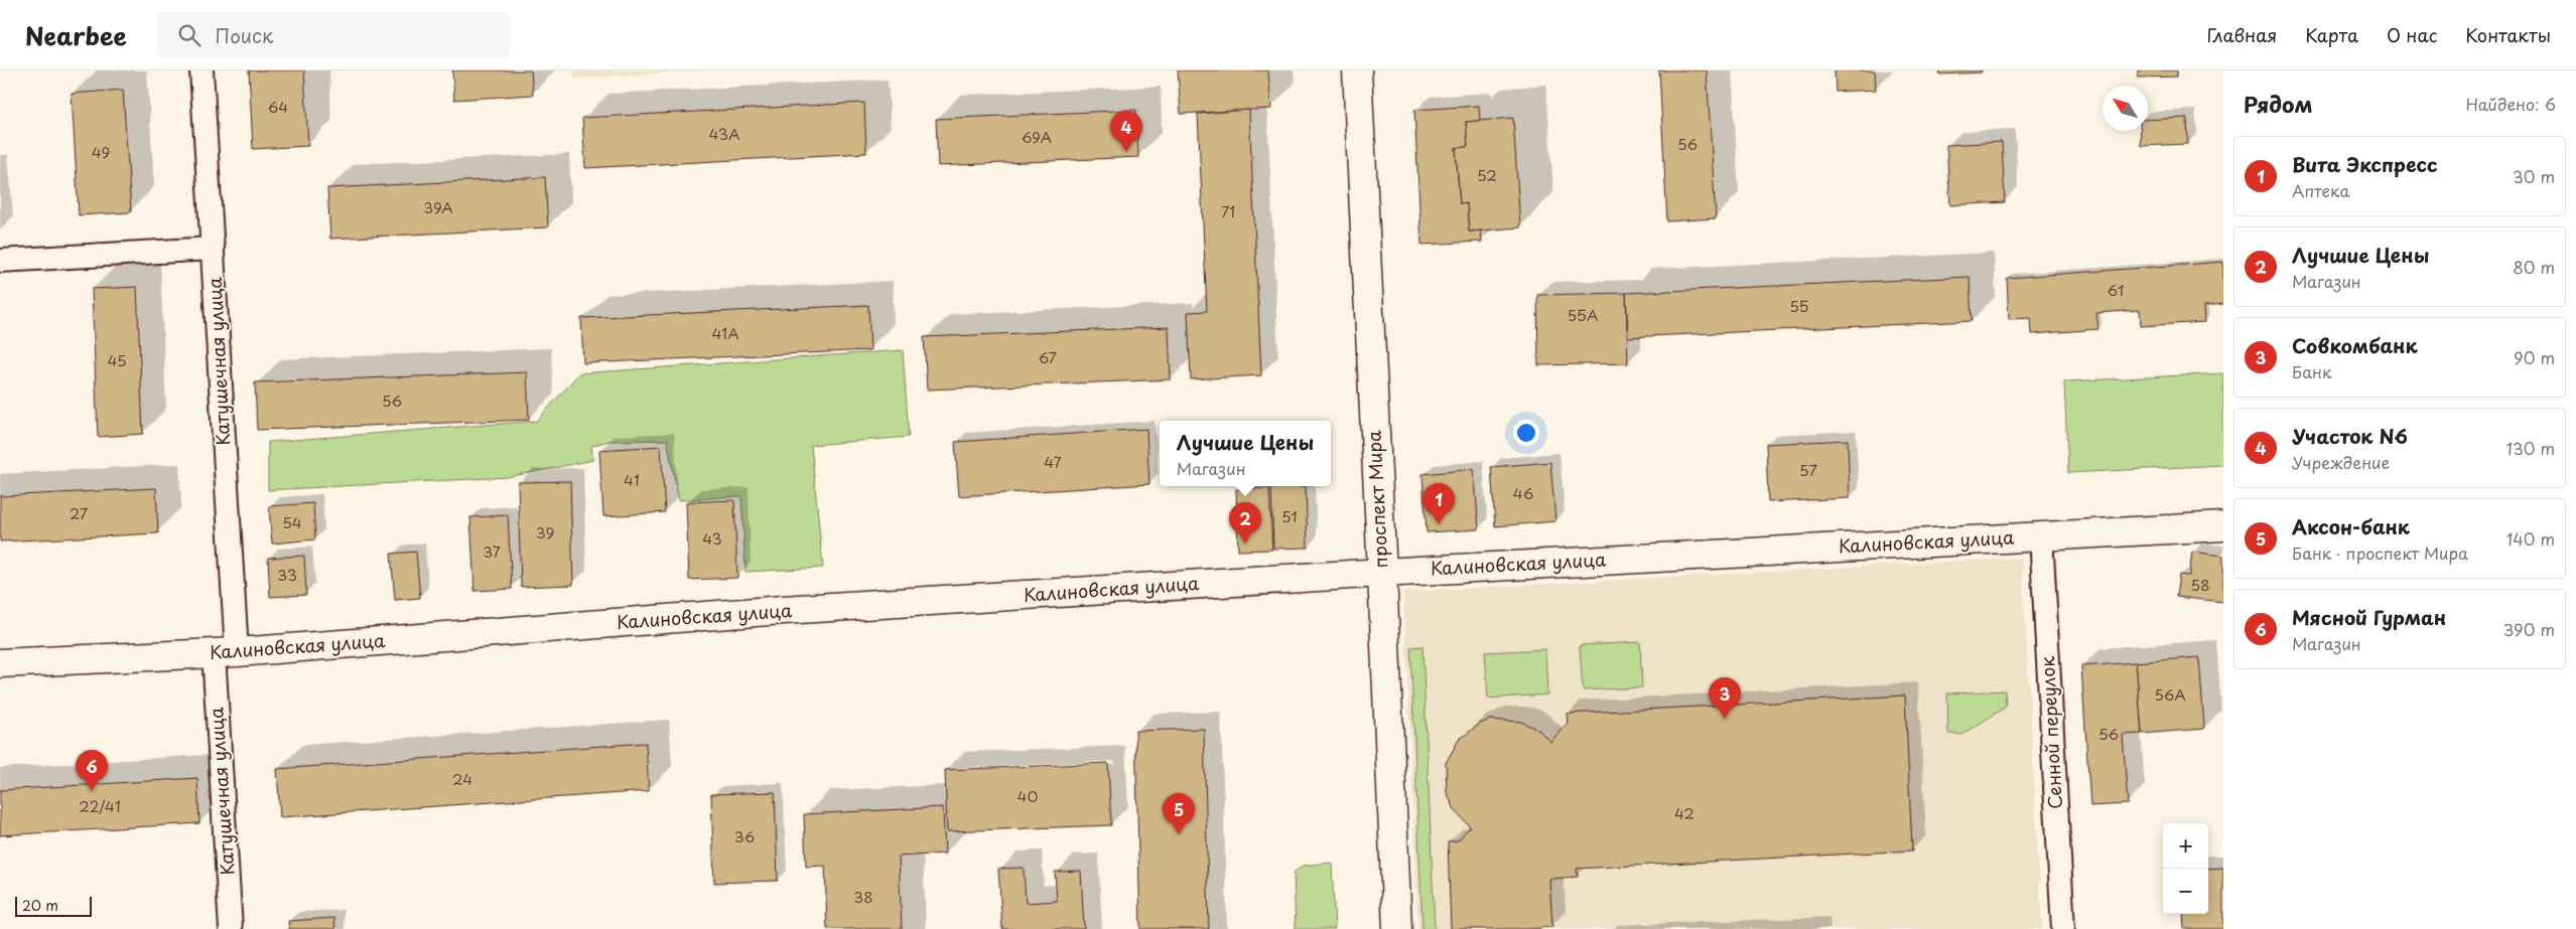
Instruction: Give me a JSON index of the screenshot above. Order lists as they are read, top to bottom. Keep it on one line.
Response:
{"streets":{"main road":["проспект Мира","Калиновская улица"],"street":["Катушечная улица","Сенной переулок"]},"crossings":[["Катушечная улица","Калиновская улица"],["проспект Мира","Калиновская улица"],["Калиновская улица","Сенной переулок"]],"house_numbers":["64","43А","69А","56","49","52","39А","71","61","55","55А","41А","67","45","56","47","57","41","46","27","51","54","39","43","37","33","58","56А","56","24","40","22/41","42","36","38"],"scale_bar":"20 m","north":"top left","page":{"header":"Nearbee","search":"Поиск","nav":["Главная","Карта","О нас","Контакты"],"heading":["Рядом","Найдено: 6"],"pins":["4","1","2","3","6","5"],"list":[{"mark":"1","name":"Вита Экспресс","note":"Аптека","value":"30 m"},{"mark":"2","name":"Лучшие Цены","note":"Магазин","value":"80 m"},{"mark":"3","name":"Совкомбанк","note":"Банк","value":"90 m"},{"mark":"4","name":"Участок N6","note":"Учреждение","value":"130 m"},{"mark":"5","name":"Аксон-банк","note":"Банк · проспект Мира","value":"140 m"},{"mark":"6","name":"Мясной Гурман","note":"Магазин","value":"390 m"}],"popup":["Лучшие Цены","Магазин"],"map_buttons":["+","−"],"scale":"20 m"}}
